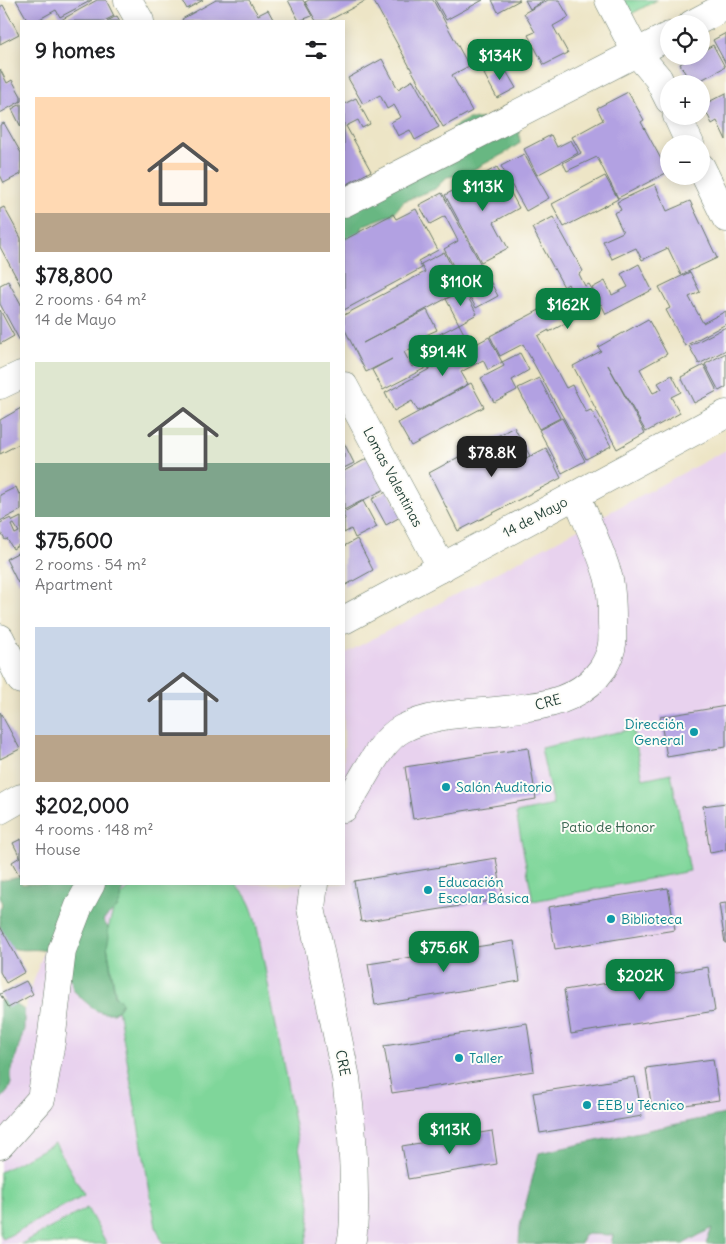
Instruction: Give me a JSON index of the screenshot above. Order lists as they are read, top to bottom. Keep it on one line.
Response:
{"streets":{"street":["Lomas Valentinas","14 de Mayo","CRE"]},"crossings":[["Lomas Valentinas","14 de Mayo"],["14 de Mayo","CRE"]],"parks":["Patio de Honor"],"places":["Dirección General","Salón Auditorio","Educación Escolar Básica","Biblioteca","Taller","EEB y Técnico"],"page":{"map_buttons":["+","−"],"heading":"9 homes","price":["$134K","$113K","$110K","$162K","$91.4K","$78.8K","$75.6K","$202K","$113K"],"list":[{"name":"$78,800","note":"2 rooms · 64 m² · 14 de Mayo"},{"name":"$75,600","note":"2 rooms · 54 m² · Apartment"},{"name":"$202,000","note":"4 rooms · 148 m² · House"}]}}
